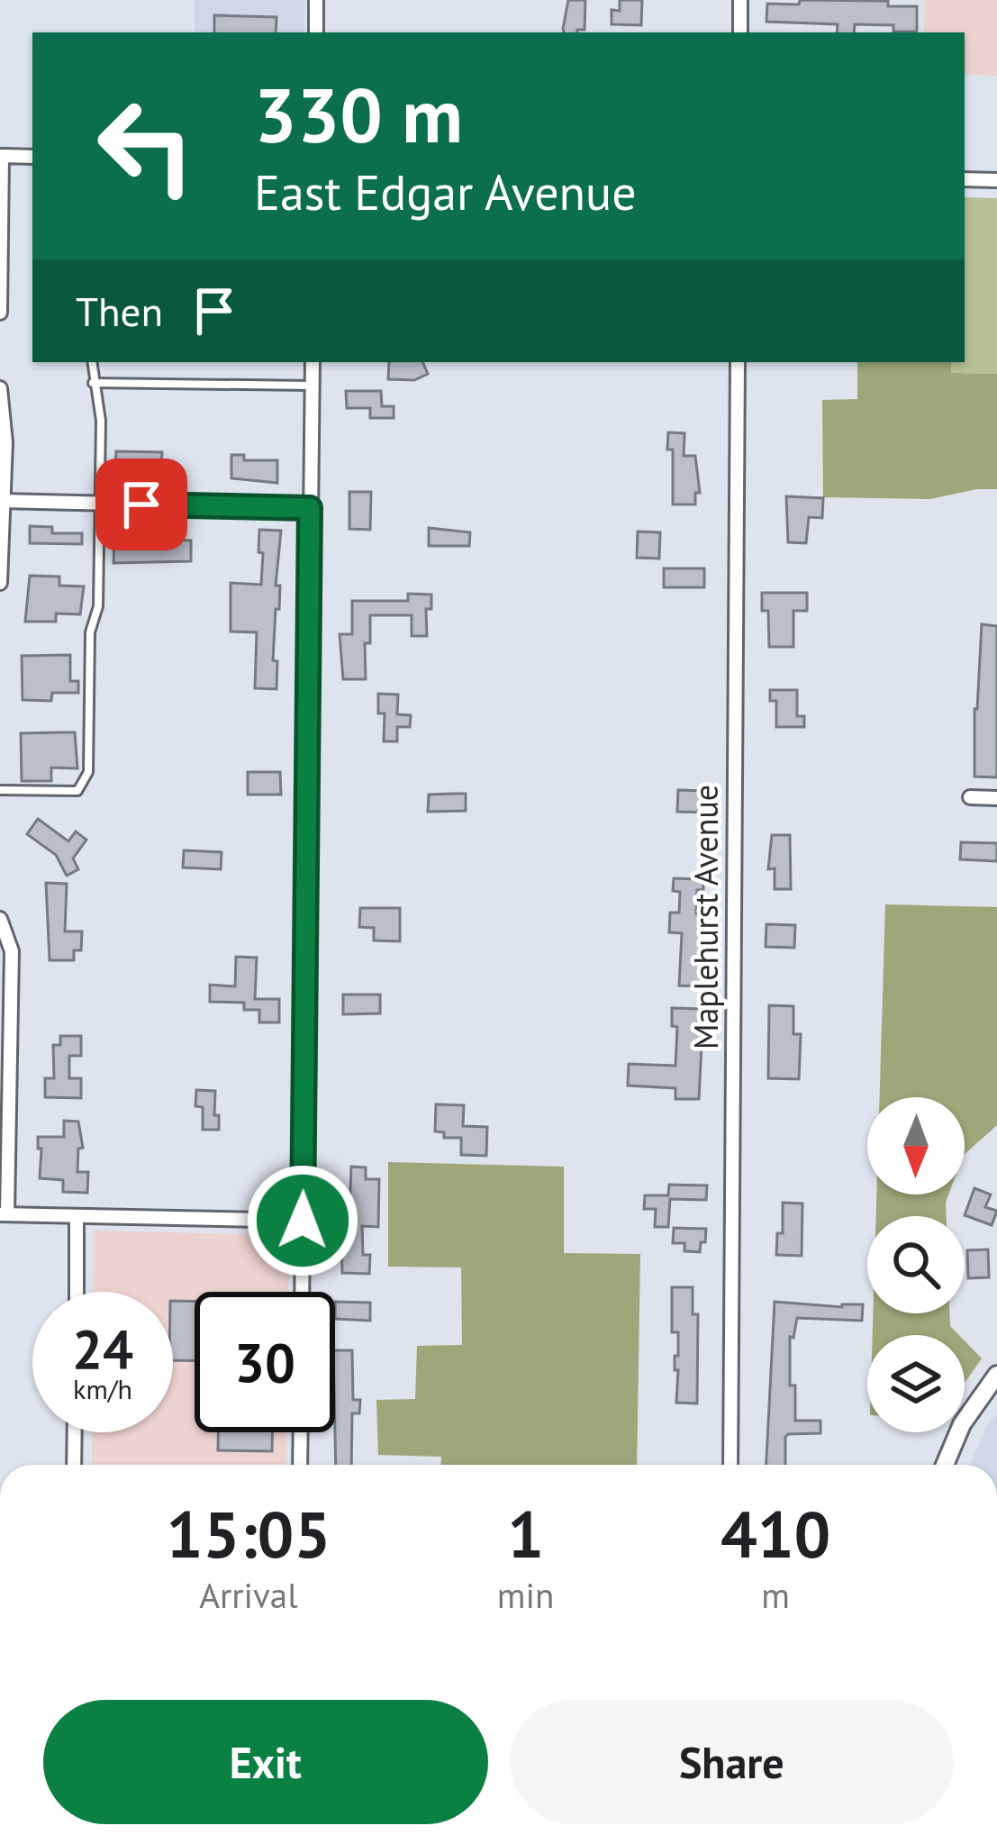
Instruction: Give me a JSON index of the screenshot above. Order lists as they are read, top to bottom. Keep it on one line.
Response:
{"streets":{"street":["Maplehurst Avenue"]},"north":"bottom","page":{"turn":["330 m","East Edgar Avenue"],"then":"Then","speed":"24 km/h","limit":"30","eta":["15:05","Arrival","1","min","410","m"],"buttons":["Exit","Share"]}}
